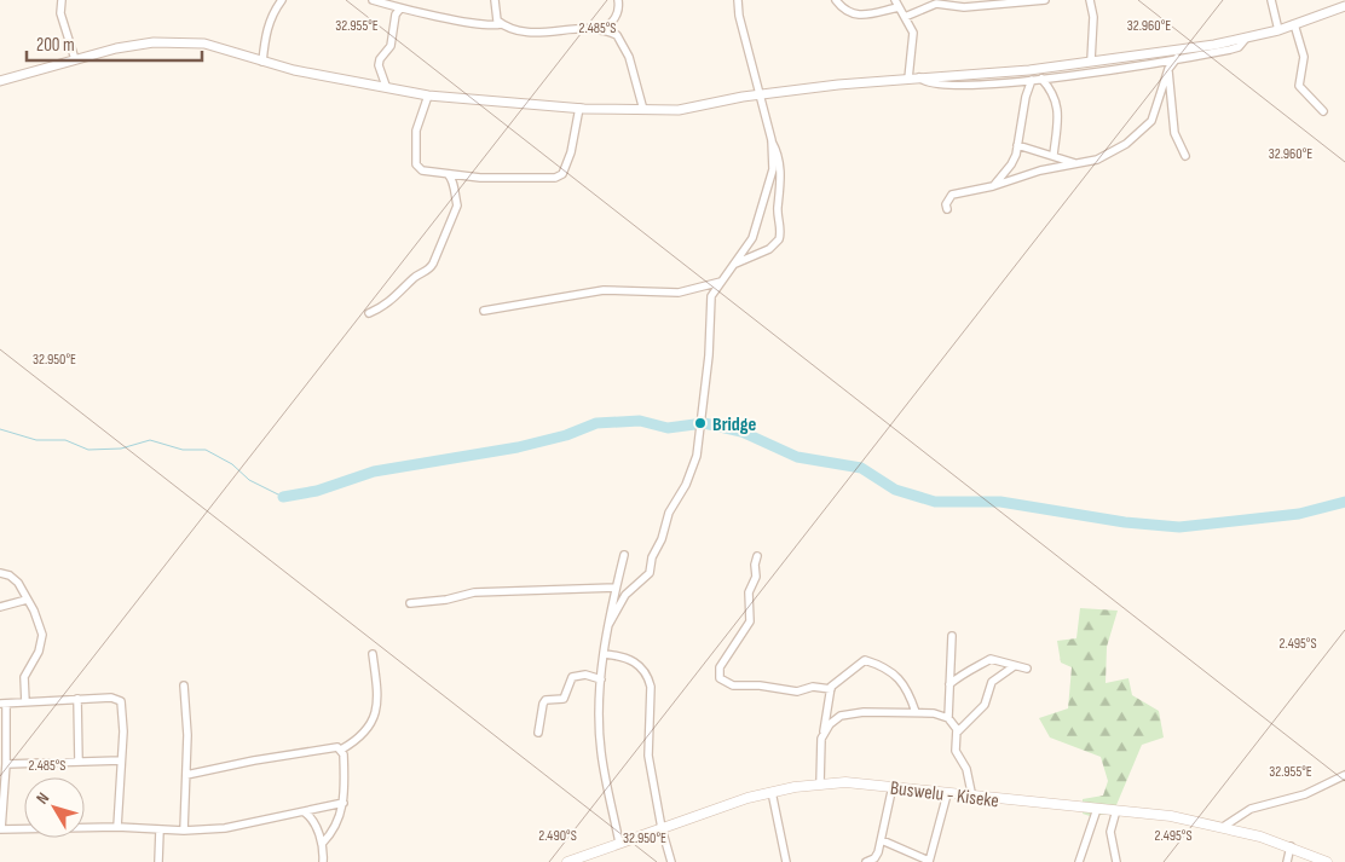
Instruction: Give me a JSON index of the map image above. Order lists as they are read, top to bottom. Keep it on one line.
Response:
{"streets":{"main road":["Buswelu - Kiseke"]},"places":["Bridge"],"scale_bar":"200 m","north":"top left","coordinates":["32.955°E","32.960°E","2.485°S","32.950°E","2.495°S","2.490°S"]}
